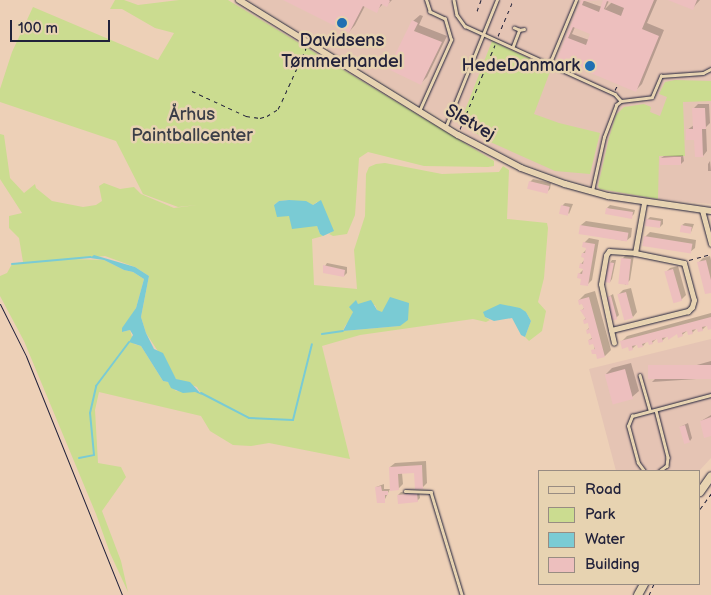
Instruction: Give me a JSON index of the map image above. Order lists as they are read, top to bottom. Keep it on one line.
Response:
{"streets":{"street":["Sletvej"]},"parks":["Århus Paintballcenter"],"places":["Davidsens Tømmerhandel","HedeDanmark"],"legend":["Road","Park","Water","Building"],"scale_bar":"100 m"}
